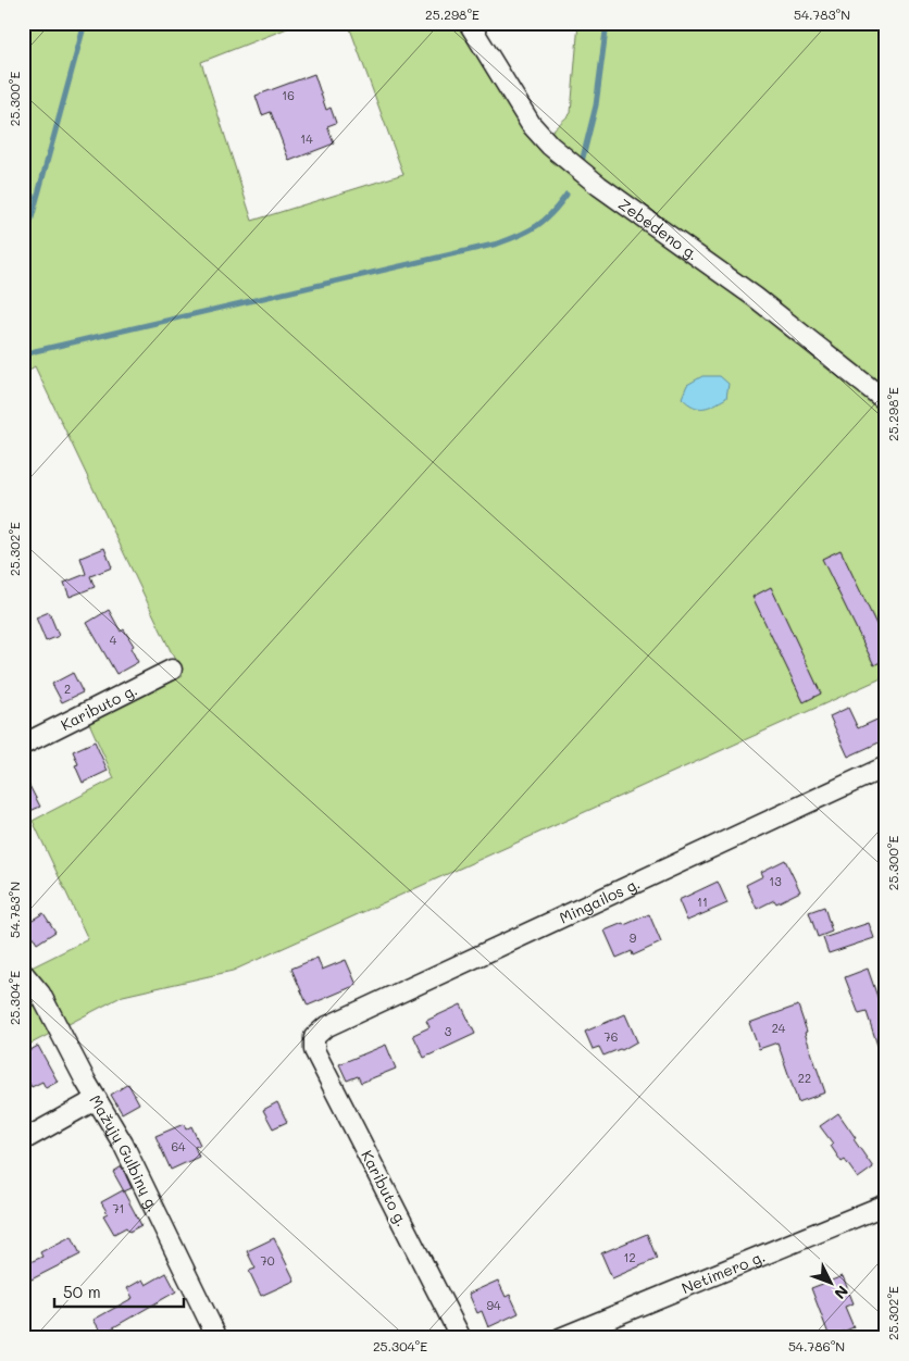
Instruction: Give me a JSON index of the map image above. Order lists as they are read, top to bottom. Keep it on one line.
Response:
{"streets":{"street":["Zebedeno g.","Kaributo g.","Mingailos g.","Mažųjų Gulbinų g.","Netimero g."]},"crossings":[["Kaributo g.","Mingailos g."]],"house_numbers":["16","14","4","2","13","11","9","24","3","76","22","64","71","12","70","94"],"scale_bar":"50 m","north":"bottom right","coordinates":["25.298°E","54.783°N","25.300°E","25.302°E","25.304°E","54.786°N"]}
